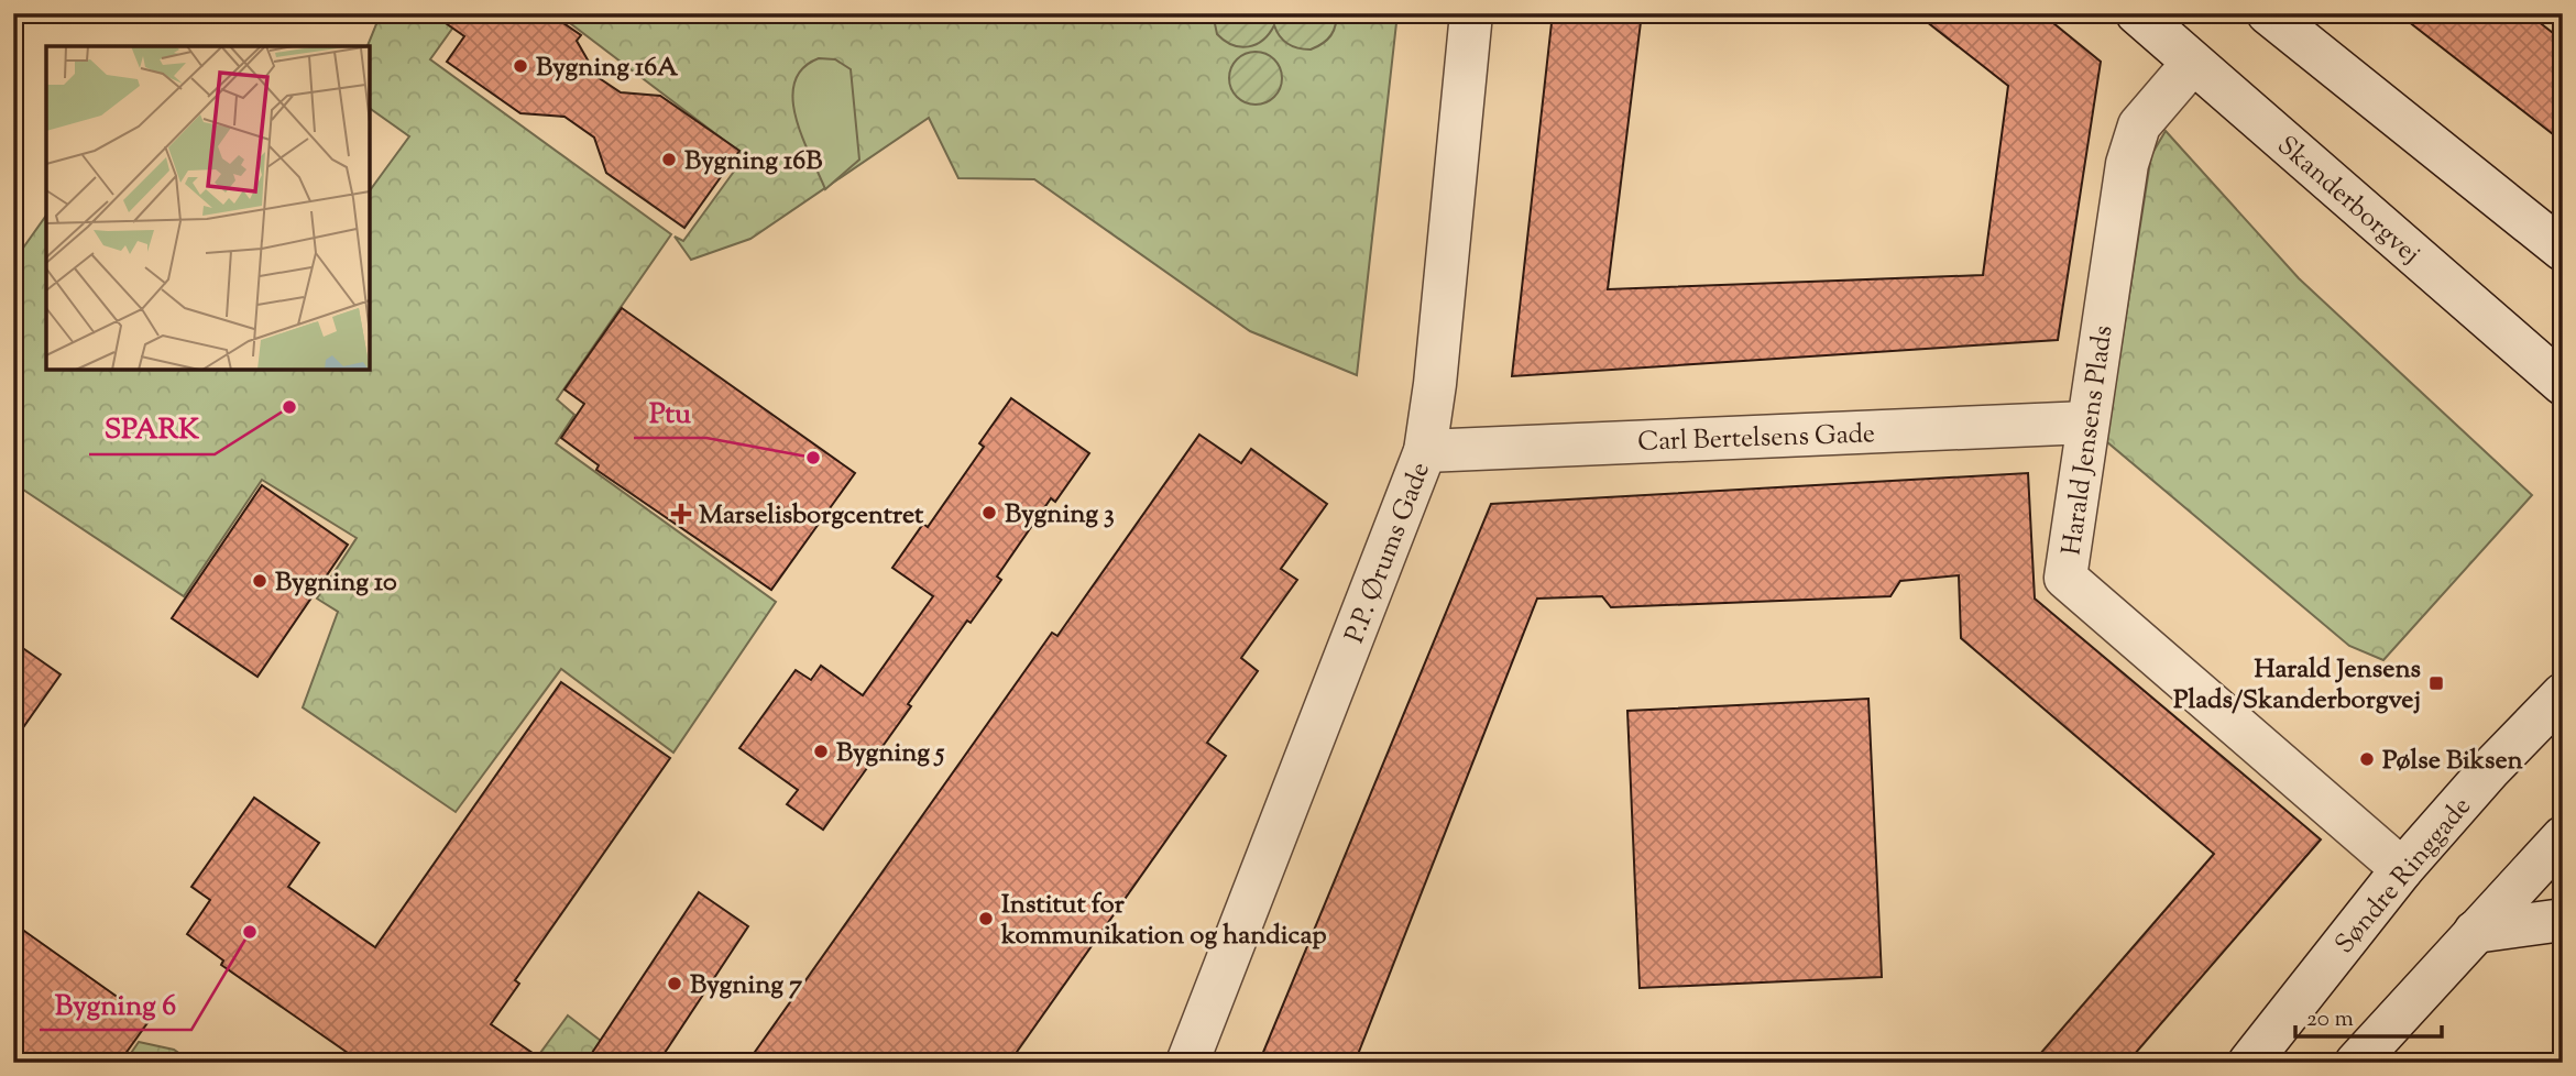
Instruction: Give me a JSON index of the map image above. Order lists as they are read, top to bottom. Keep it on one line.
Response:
{"streets":{"street":["Skanderborgvej","Carl Bertelsens Gade","Harald Jensens Plads","P.P. Ørums Gade","Søndre Ringgade"]},"crossings":[["Skanderborgvej","Harald Jensens Plads"],["Carl Bertelsens Gade","Harald Jensens Plads"],["Carl Bertelsens Gade","P.P. Ørums Gade"],["Harald Jensens Plads","Søndre Ringgade"]],"places":{"other":["Bygning 16A","Bygning 16B","SPARK","Ptu","Bygning 3","Bygning 10","Bygning 5","Pølse Biksen","Institut for kommunikation og handicap","Bygning 6","Bygning 7"],"health":["Marselisborgcentret"],"transit":["Harald Jensens Plads/Skanderborgvej"]},"scale_bar":"20 m"}
